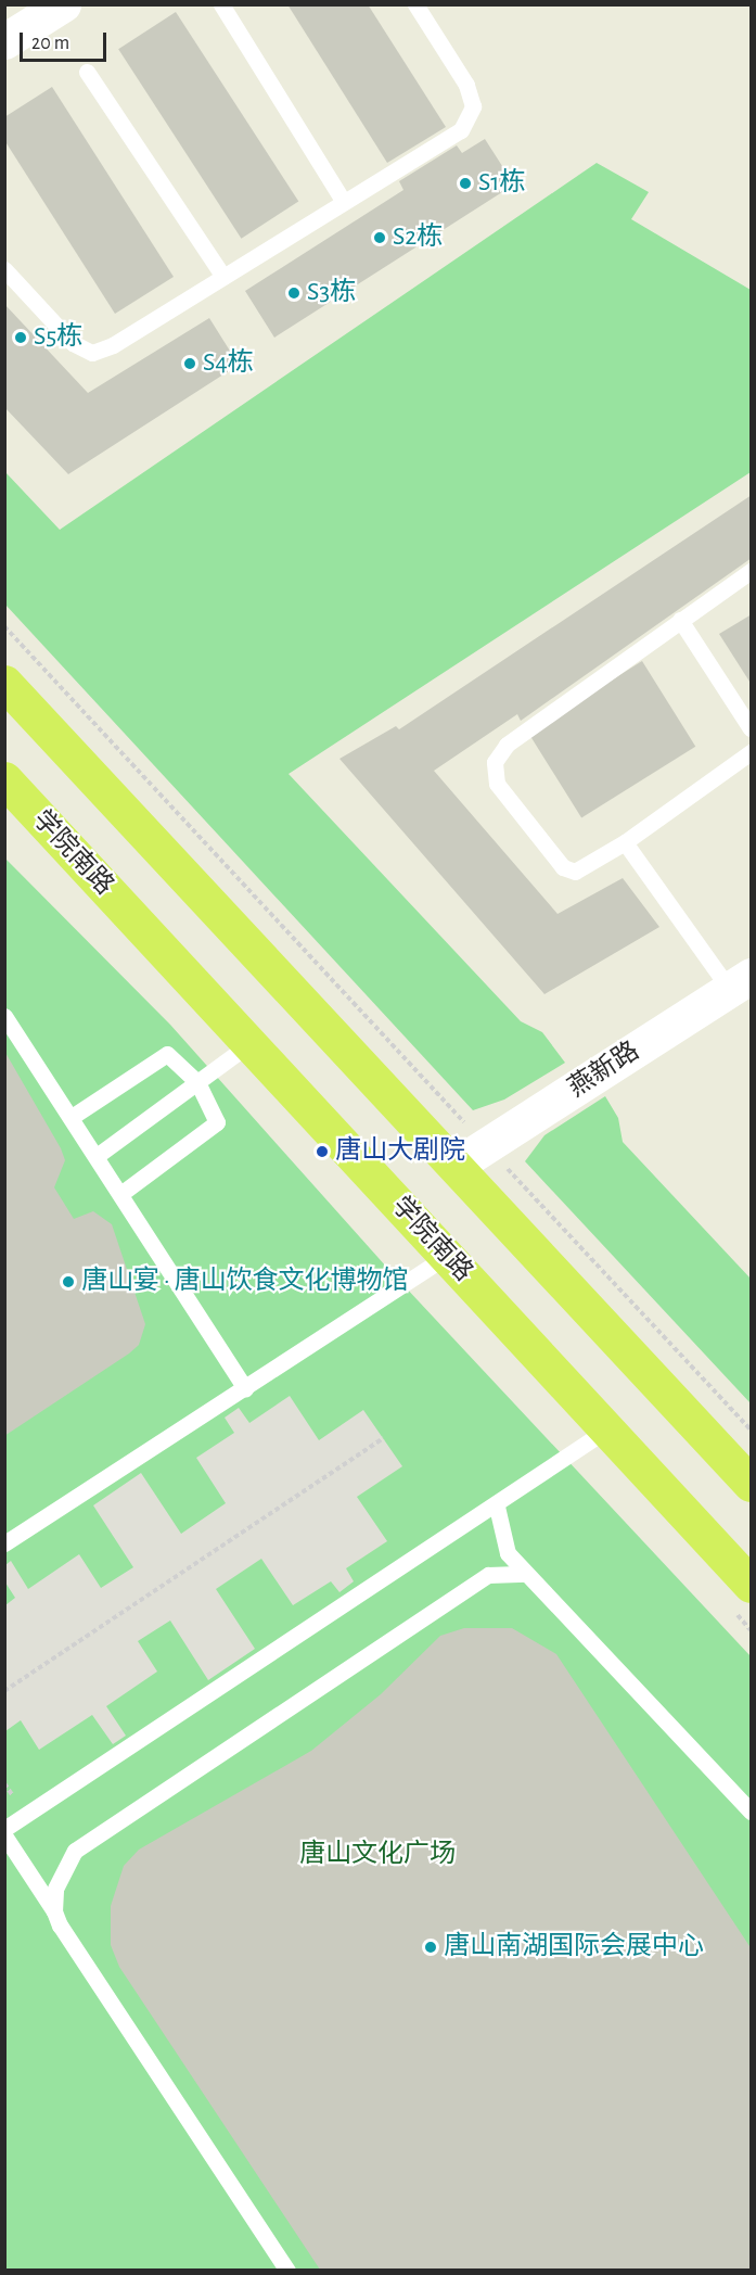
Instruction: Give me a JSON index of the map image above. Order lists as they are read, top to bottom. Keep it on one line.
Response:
{"streets":{"main road":["学院南路"],"street":["燕新路"]},"parks":["唐山文化广场"],"places":["S1栋","S2栋","S3栋","S5栋","S4栋","唐山大剧院","唐山宴 · 唐山饮食文化博物馆","唐山南湖国际会展中心"],"scale_bar":"20 m"}
